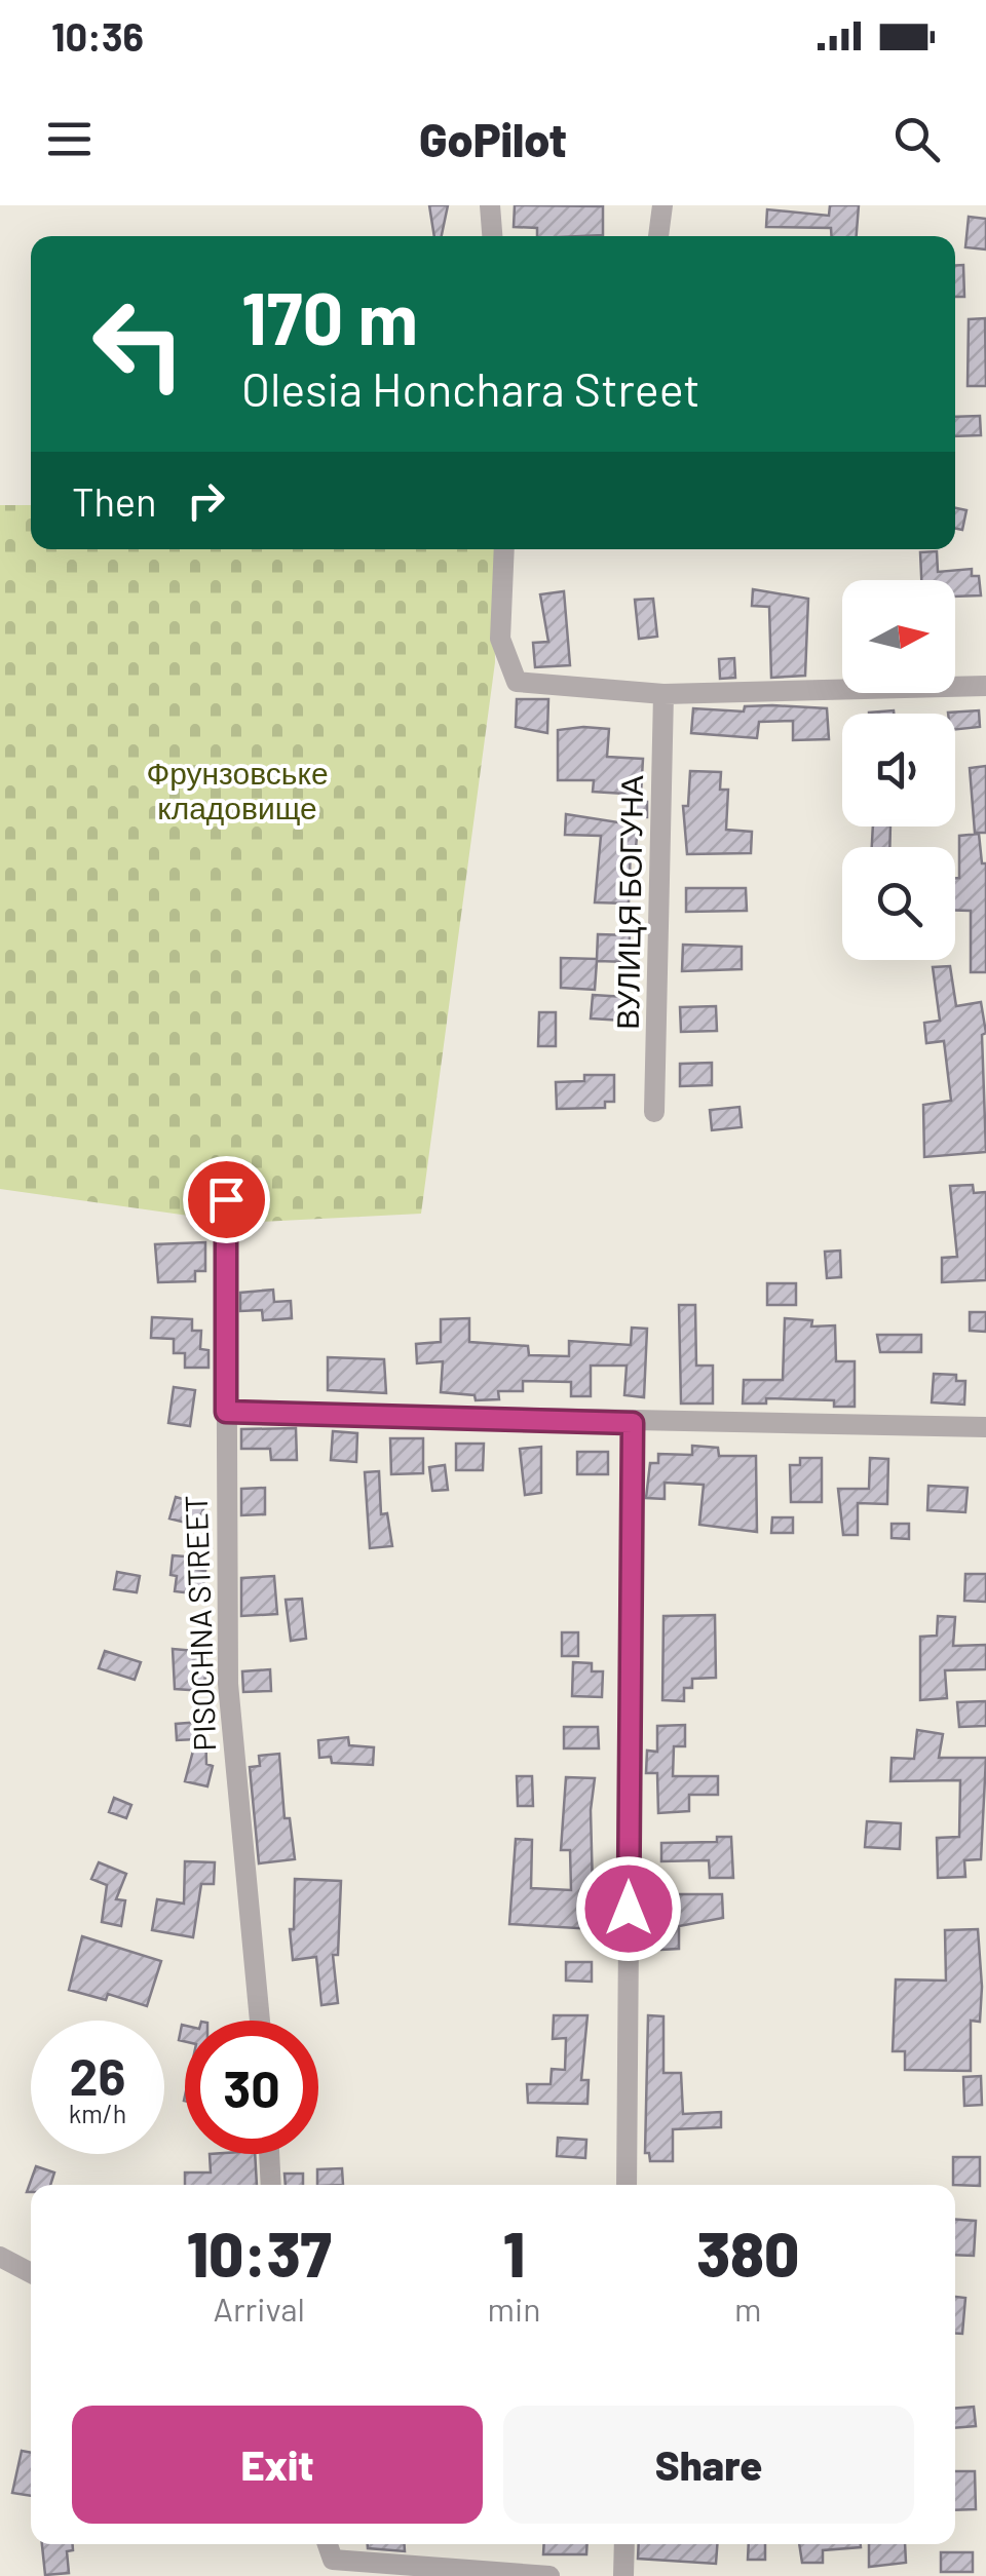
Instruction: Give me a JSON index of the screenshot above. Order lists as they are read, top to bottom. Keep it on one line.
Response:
{"streets":{"street":["ВУЛИЦЯ БОГУНА","PISOCHNA STREET"]},"parks":["Фрунзовське кладовище"],"north":"right","page":{"status":"10:36","header":"GoPilot","turn":["170 m","Olesia Honchara Street"],"then":"Then","speed":"26 km/h","limit":"30","eta":["10:37","Arrival","1","min","380","m"],"buttons":["Exit","Share"]}}
